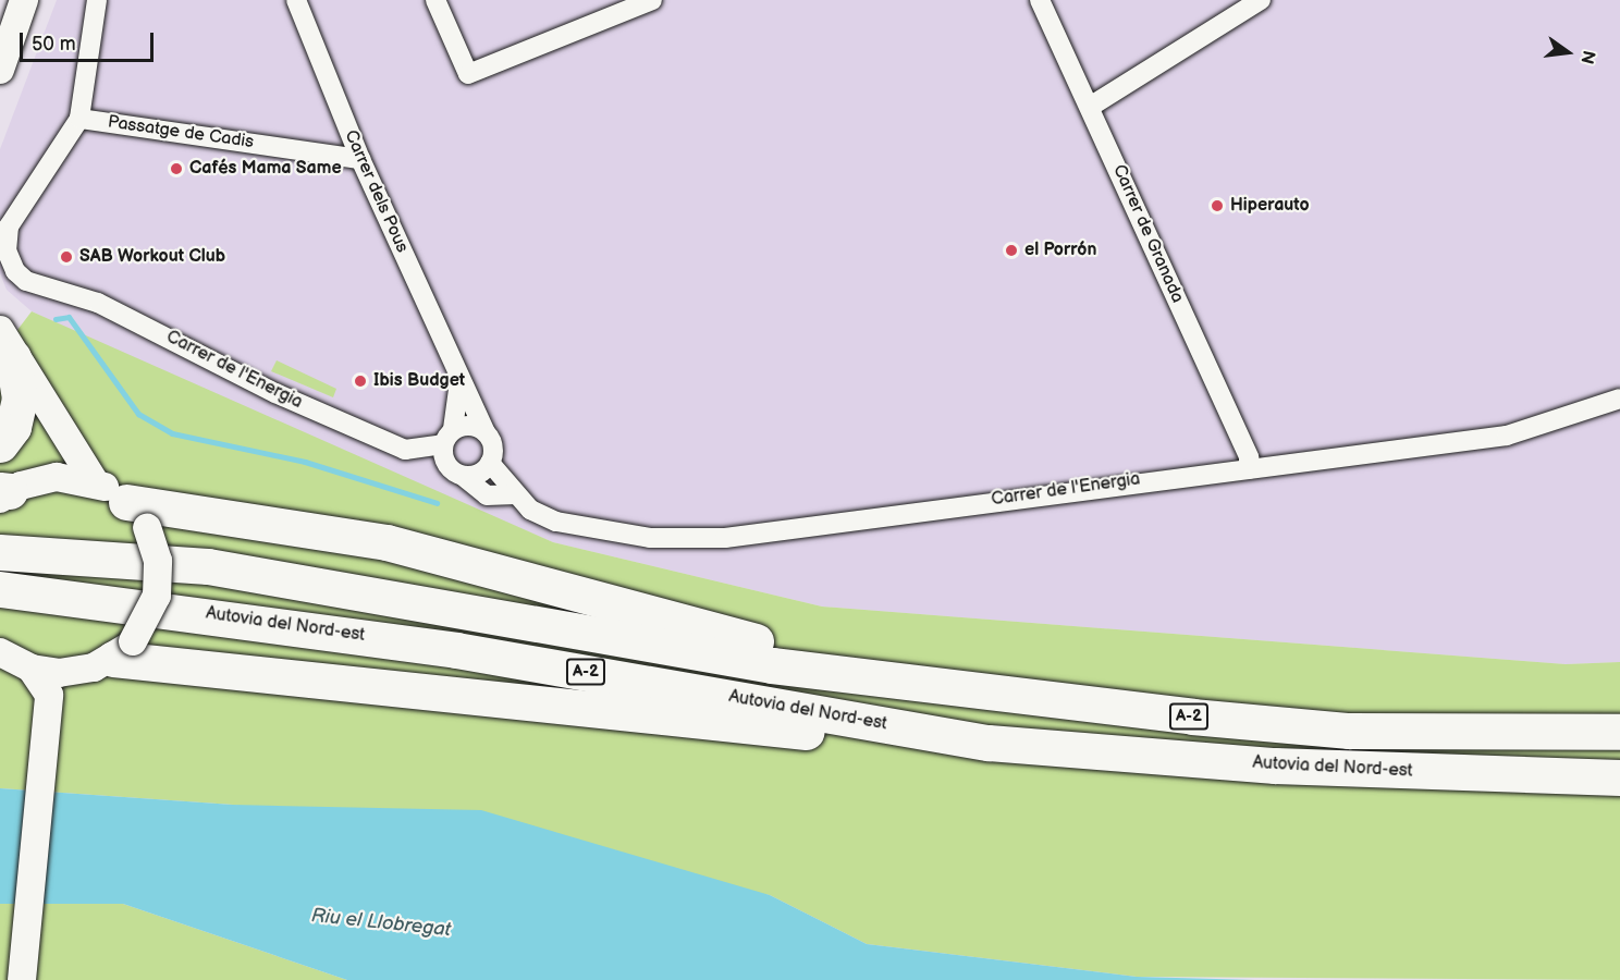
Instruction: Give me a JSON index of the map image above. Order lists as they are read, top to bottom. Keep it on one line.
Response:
{"streets":{"highway":["Autovia del Nord-est","A-2"],"street":["Passatge de Cadis","Carrer dels Pous","Carrer de Granada","Carrer de l'Energia"]},"crossings":[["Passatge de Cadis","Carrer dels Pous"],["Passatge de Cadis","Carrer de l'Energia"],["Carrer dels Pous","Carrer de l'Energia"],["Carrer de Granada","Carrer de l'Energia"]],"water":["Riu el Llobregat"],"places":["Cafés Mama Same","Hiperauto","el Porrón","SAB Workout Club","Ibis Budget"],"scale_bar":"50 m","north":"right"}
